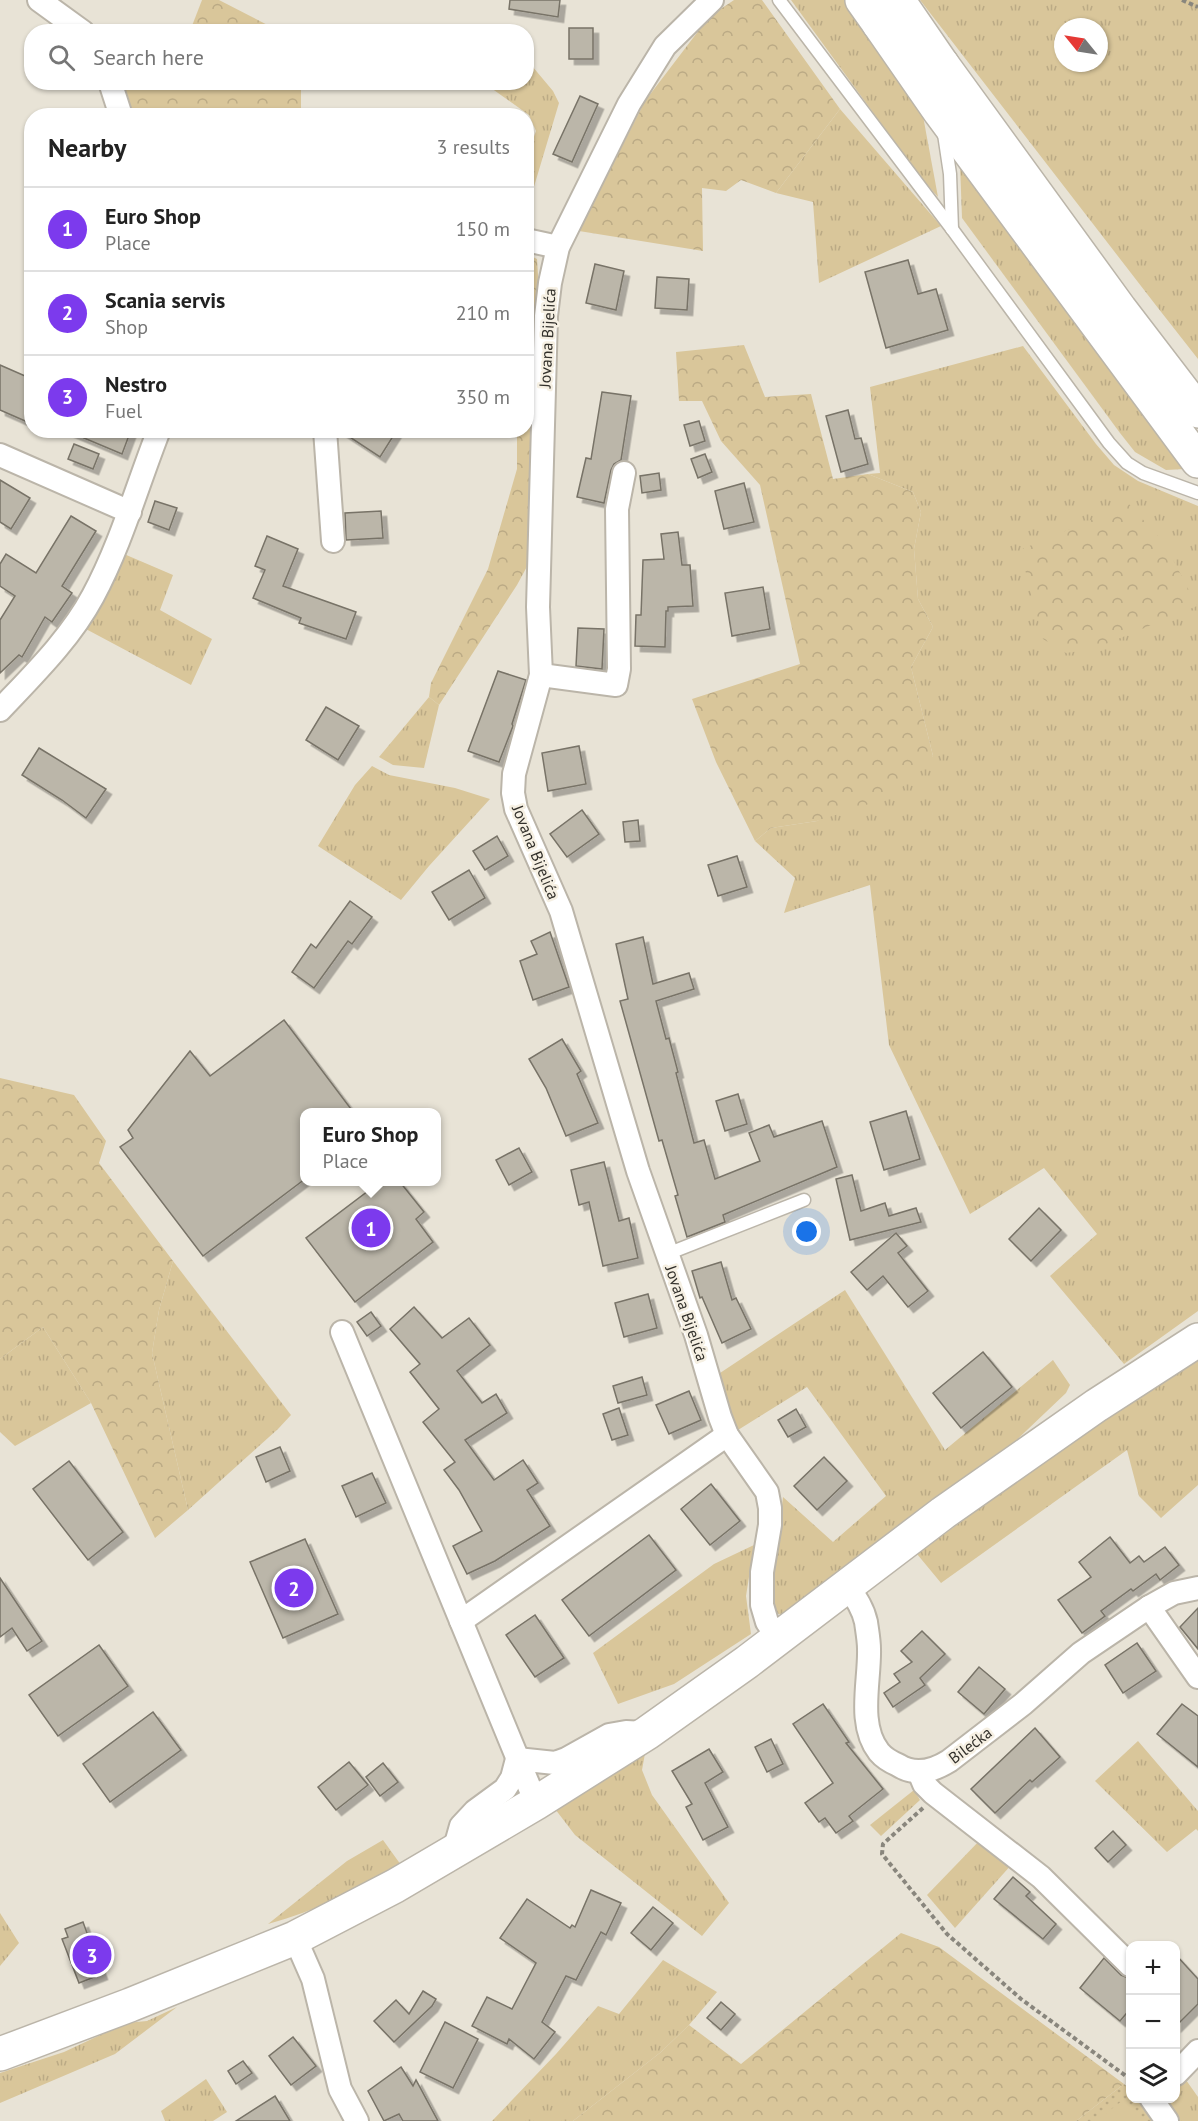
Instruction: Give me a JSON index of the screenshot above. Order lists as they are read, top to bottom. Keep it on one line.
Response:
{"streets":{"street":["Jovana Bijelića","Bilećka"]},"north":"top left","page":{"search":"Search here","heading":["Nearby","3 results"],"list":[{"mark":"1","name":"Euro Shop","note":"Place","value":"150 m"},{"mark":"2","name":"Scania servis","note":"Shop","value":"210 m"},{"mark":"3","name":"Nestro","note":"Fuel","value":"350 m"}],"popup":["Euro Shop","Place"],"pins":["1","2","3"],"map_buttons":["+","−"]}}
